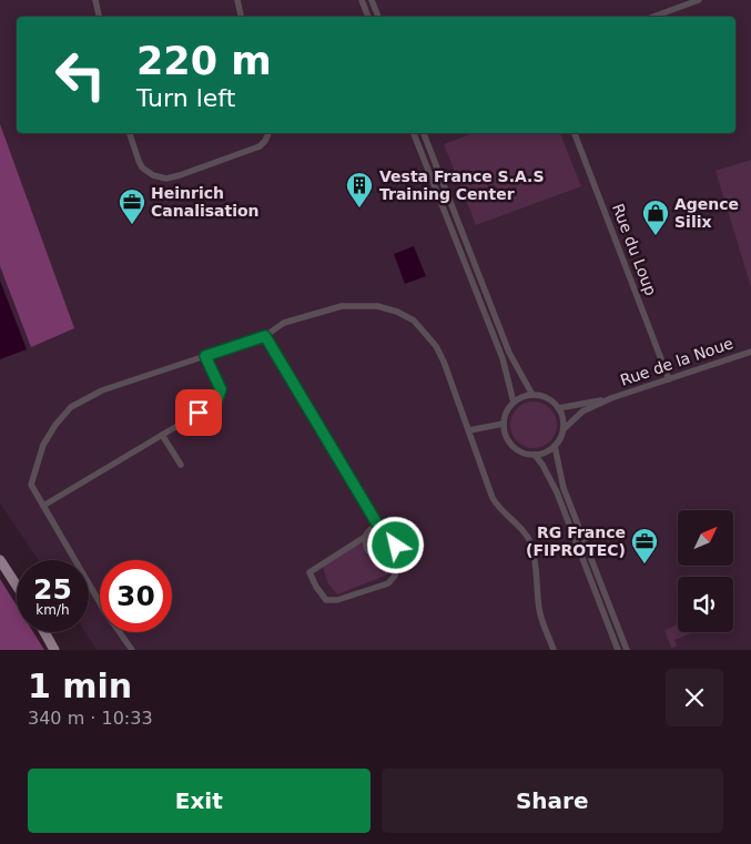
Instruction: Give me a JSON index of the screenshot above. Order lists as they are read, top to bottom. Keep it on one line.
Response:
{"streets":{"street":["Rue du Loup","Rue de la Noue"]},"crossings":[["Rue du Loup","Rue de la Noue"]],"places":{"building":["Vesta France S.A.S Training Center"],"office":["Heinrich Canalisation","RG France (FIPROTEC)"],"shop":["Agence Silix"]},"north":"top right","page":{"turn":["220 m","Turn left"],"speed":"25 km/h","limit":"30","heading":["1 min","340 m · 10:33"],"buttons":["Exit","Share"]}}
